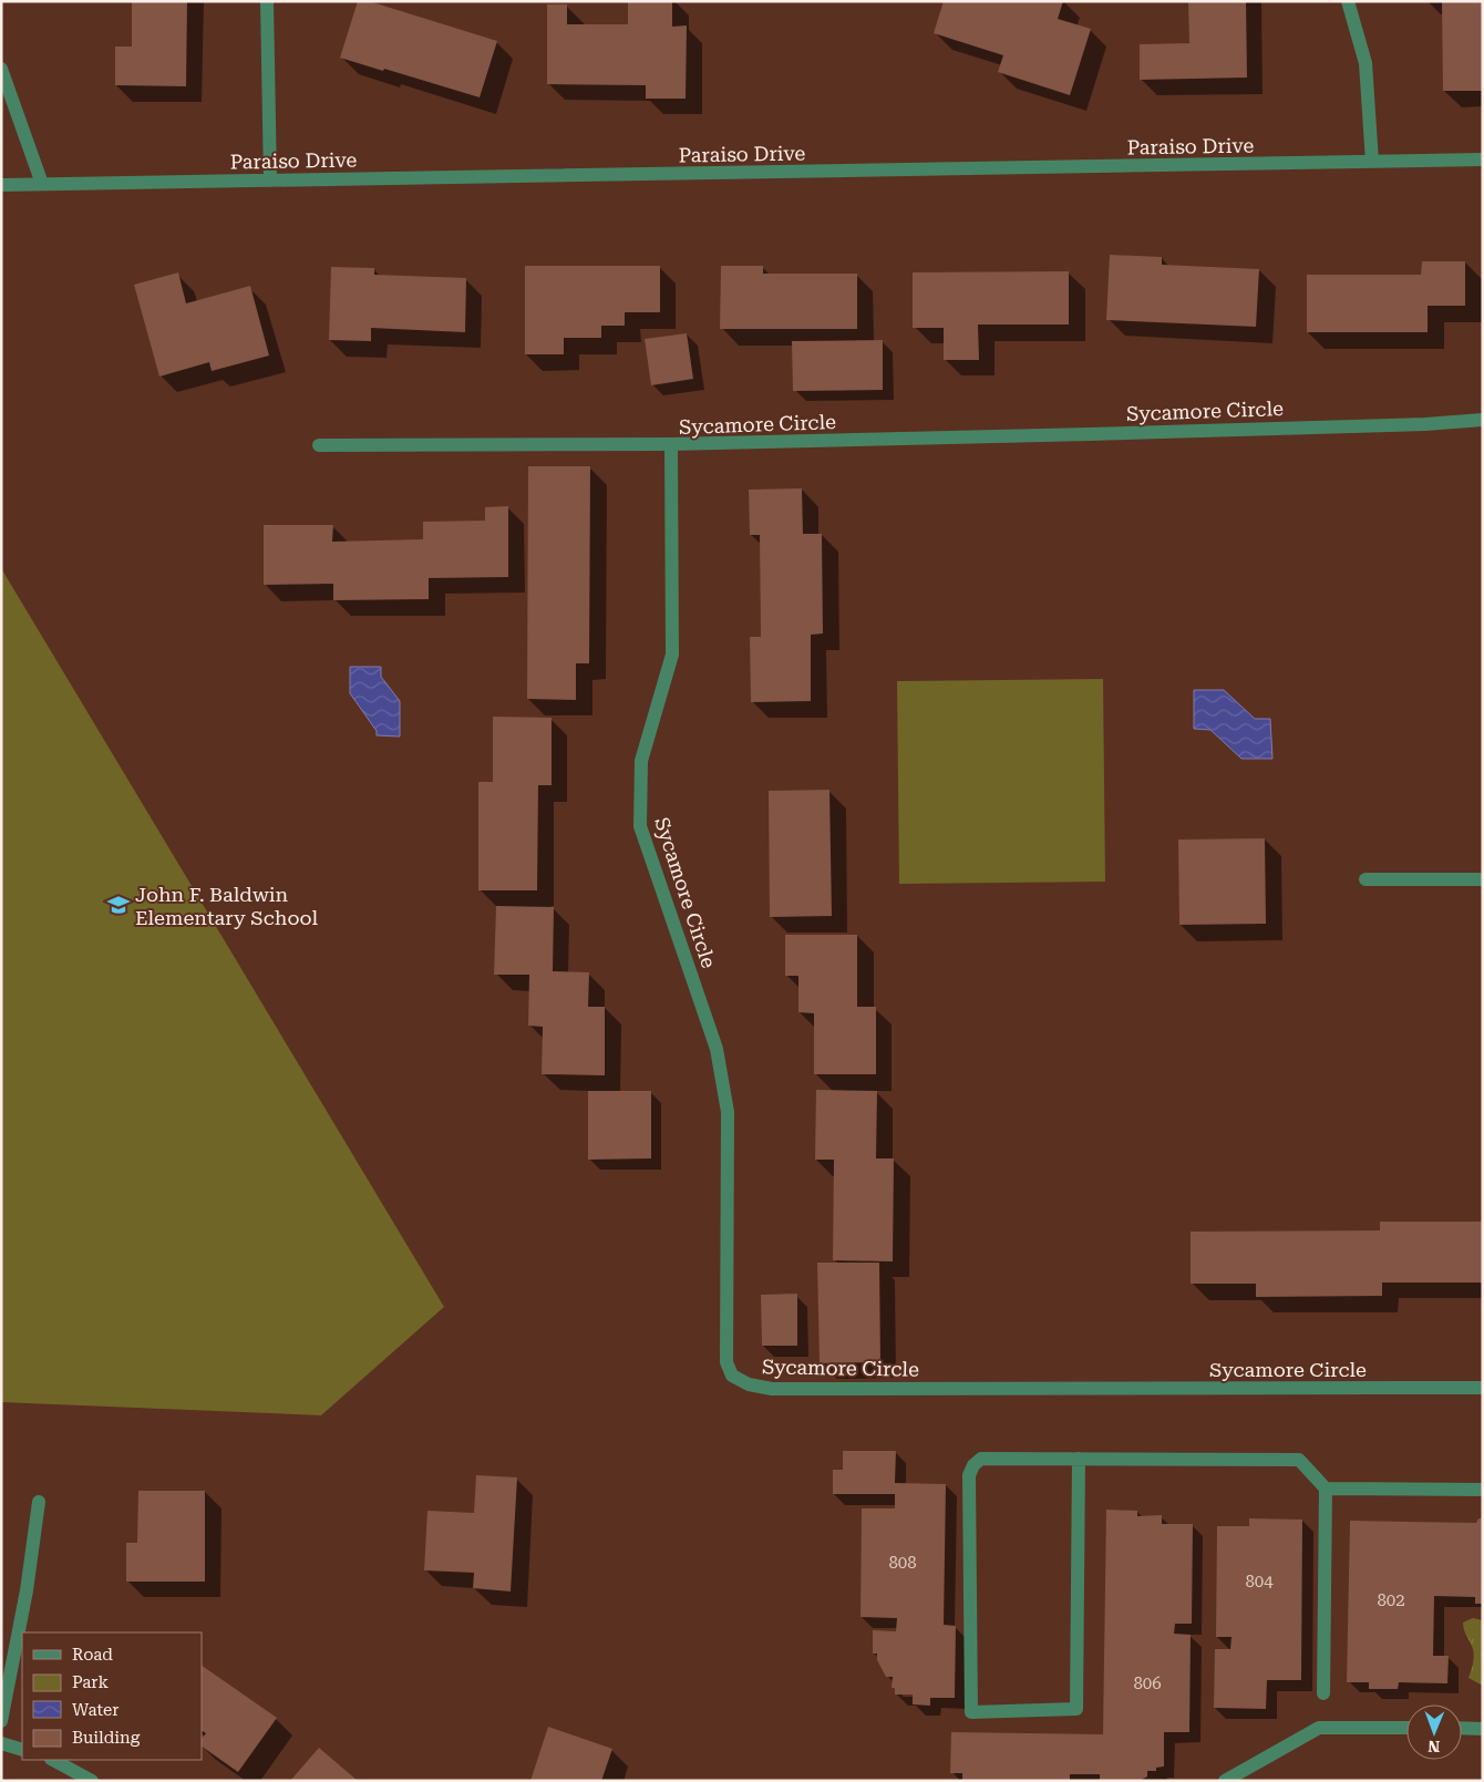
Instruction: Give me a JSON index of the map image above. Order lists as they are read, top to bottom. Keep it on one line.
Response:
{"streets":{"street":["Paraiso Drive","Sycamore Circle"]},"places":{"school or university":["John F. Baldwin Elementary School"]},"house_numbers":["808","804","802","806"],"legend":["Road","Park","Water","Building"],"north":"bottom"}
